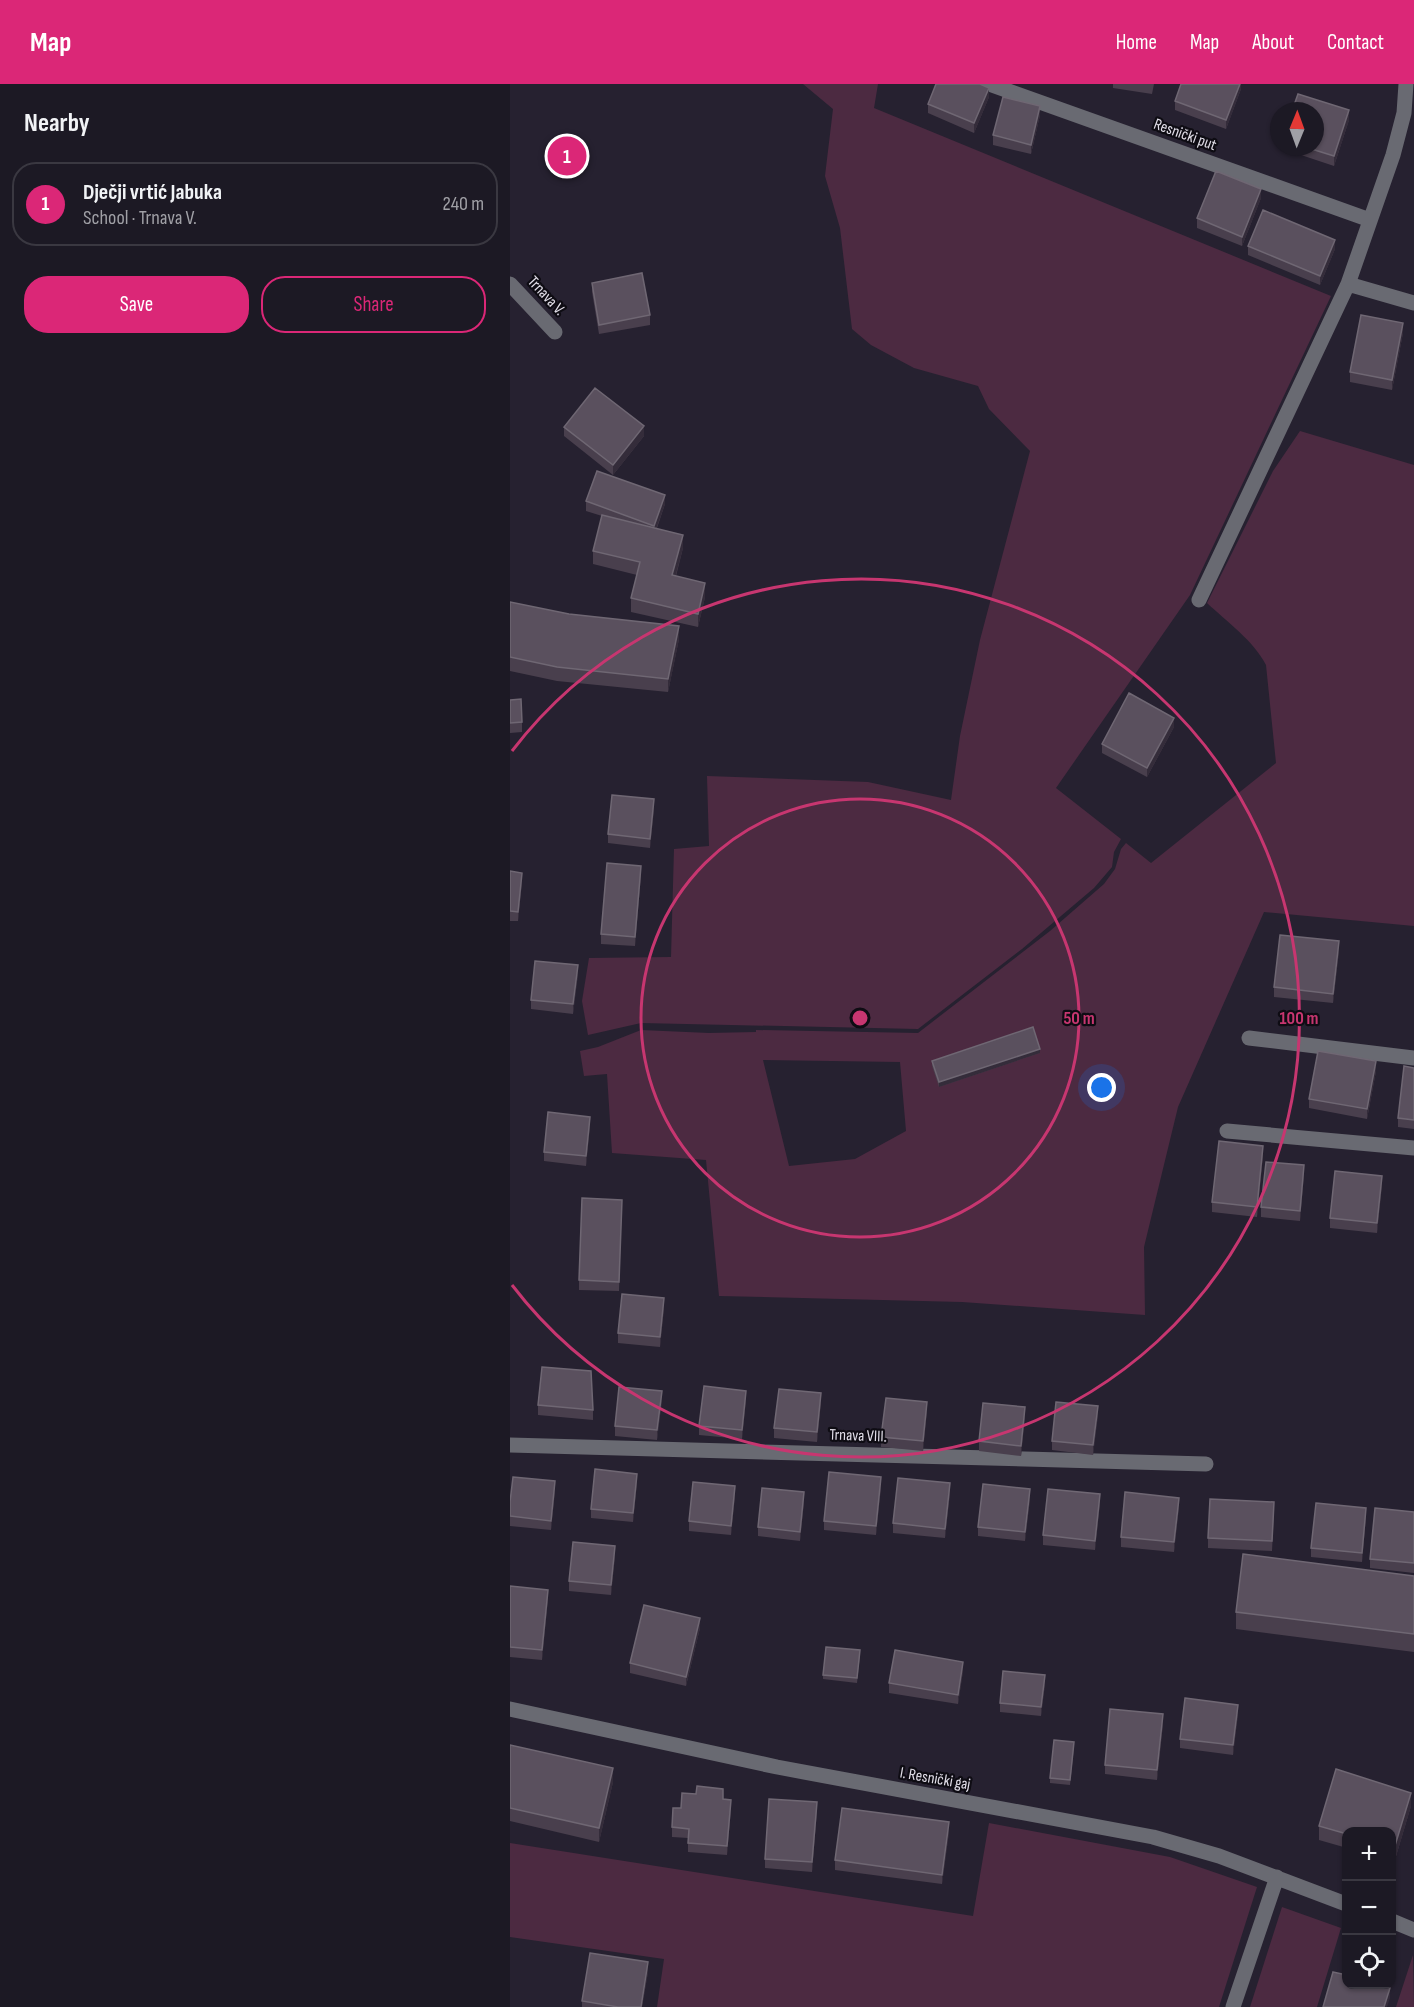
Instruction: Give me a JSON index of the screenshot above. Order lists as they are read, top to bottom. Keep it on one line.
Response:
{"streets":{"street":["Resnički put","Trnava V.","Trnava VIII.","I. Resnički gaj"]},"north":"top","page":{"header":"Map","nav":["Home","Map","About","Contact"],"heading":"Nearby","pins":"1","list":[{"mark":"1","name":"Dječji vrtić Jabuka","note":"School · Trnava V.","value":"240 m"}],"buttons":["Save","Share"],"map_buttons":["+","−"]},"rings":["50 m","100 m"]}
